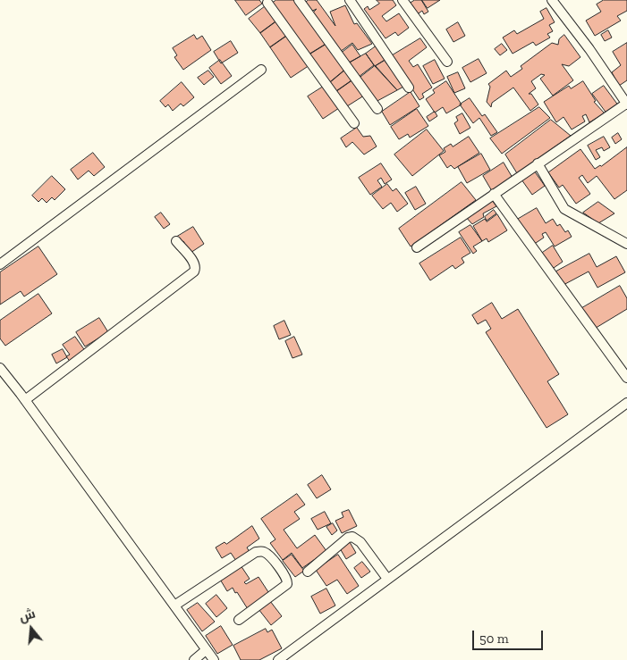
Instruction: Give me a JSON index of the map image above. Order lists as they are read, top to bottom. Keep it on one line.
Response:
{"scale_bar":"50 m","north":"top"}
